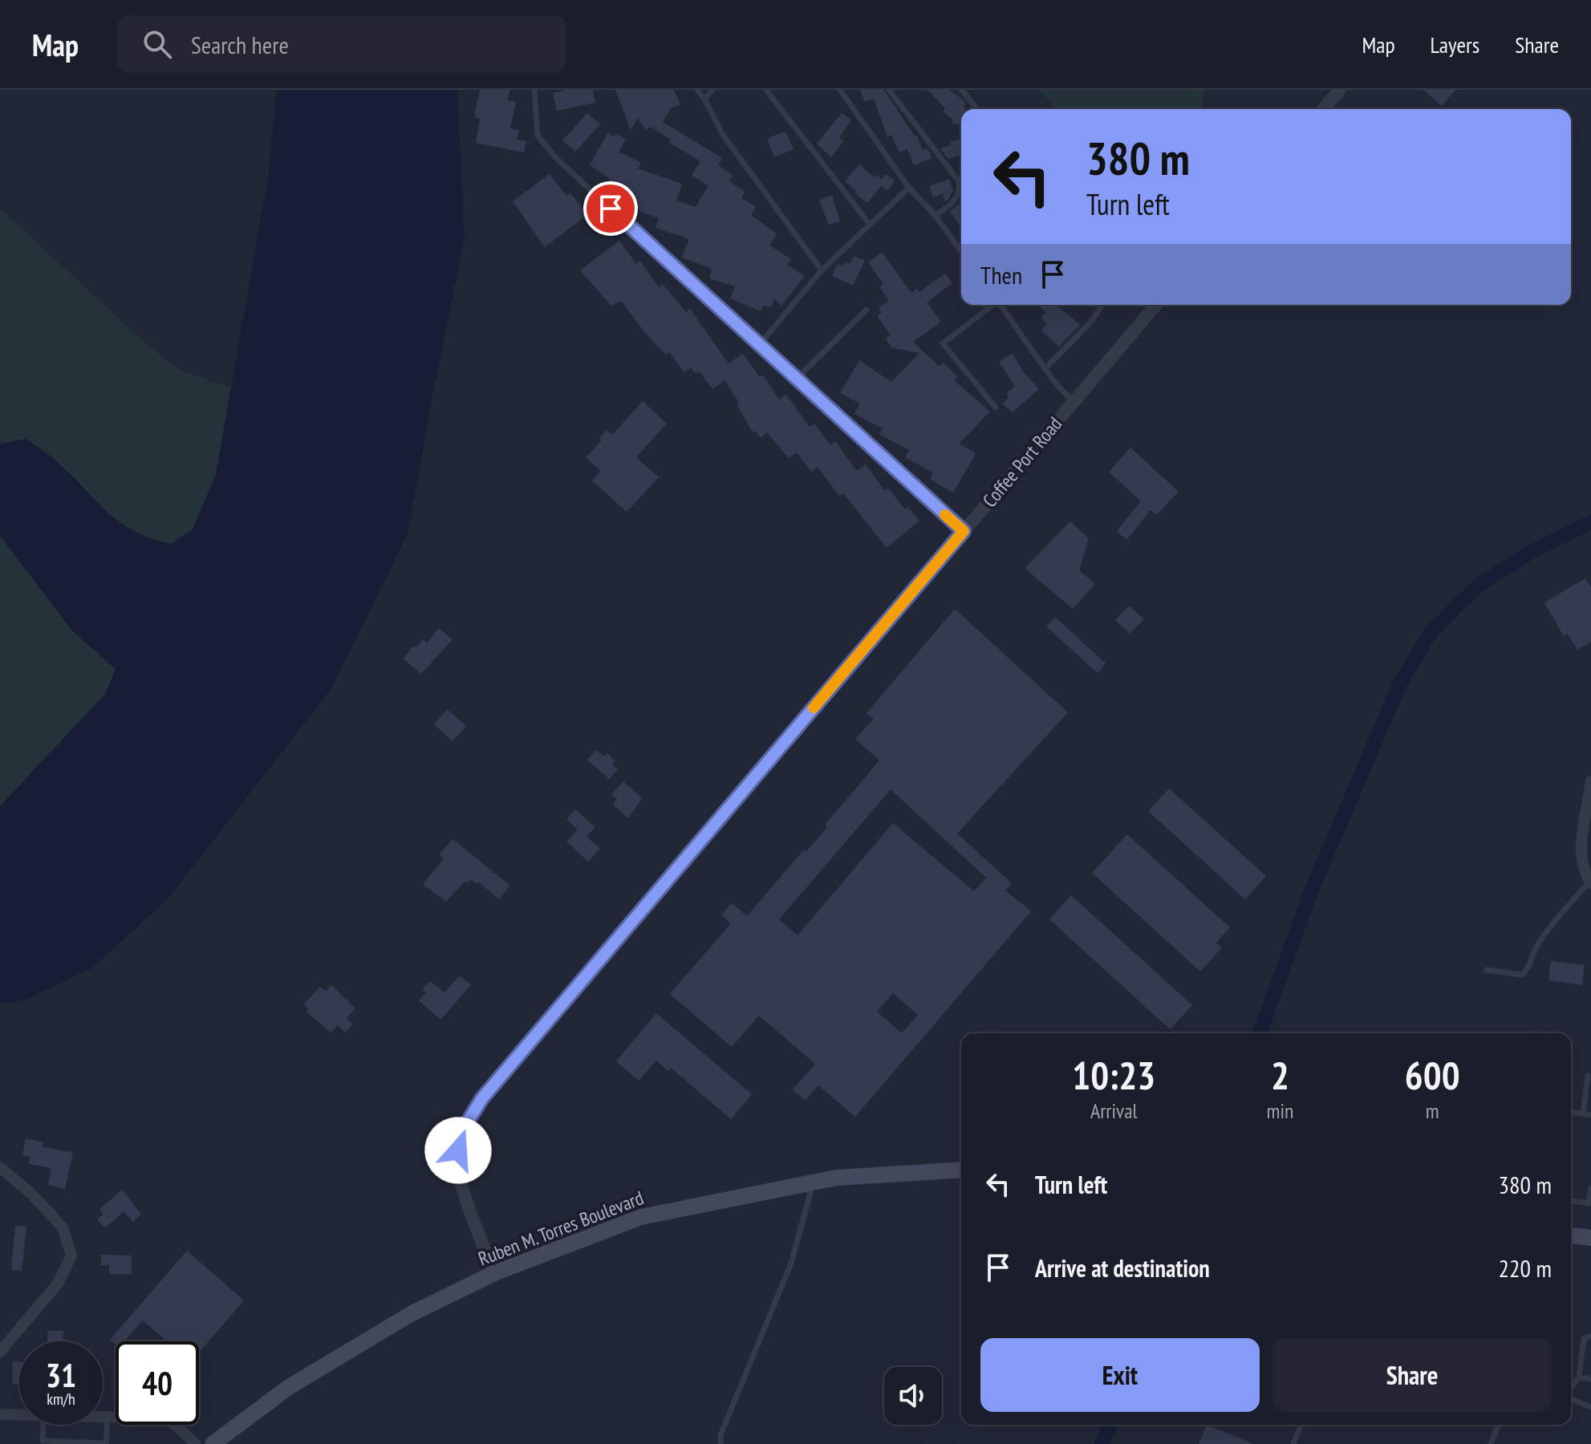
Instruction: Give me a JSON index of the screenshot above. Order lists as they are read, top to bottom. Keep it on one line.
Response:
{"streets":{"main road":["Ruben M. Torres Boulevard"],"street":["Coffee Port Road"]},"crossings":[["Coffee Port Road","Ruben M. Torres Boulevard"]],"page":{"header":"Map","search":"Search here","nav":["Map","Layers","Share"],"turn":["380 m","Turn left"],"then":"Then","eta":["10:23","Arrival","2","min","600","m"],"list":[{"name":"Turn left","value":"380 m"},{"name":"Arrive at destination","value":"220 m"}],"buttons":["Exit","Share"],"speed":"31 km/h","limit":"40"}}
